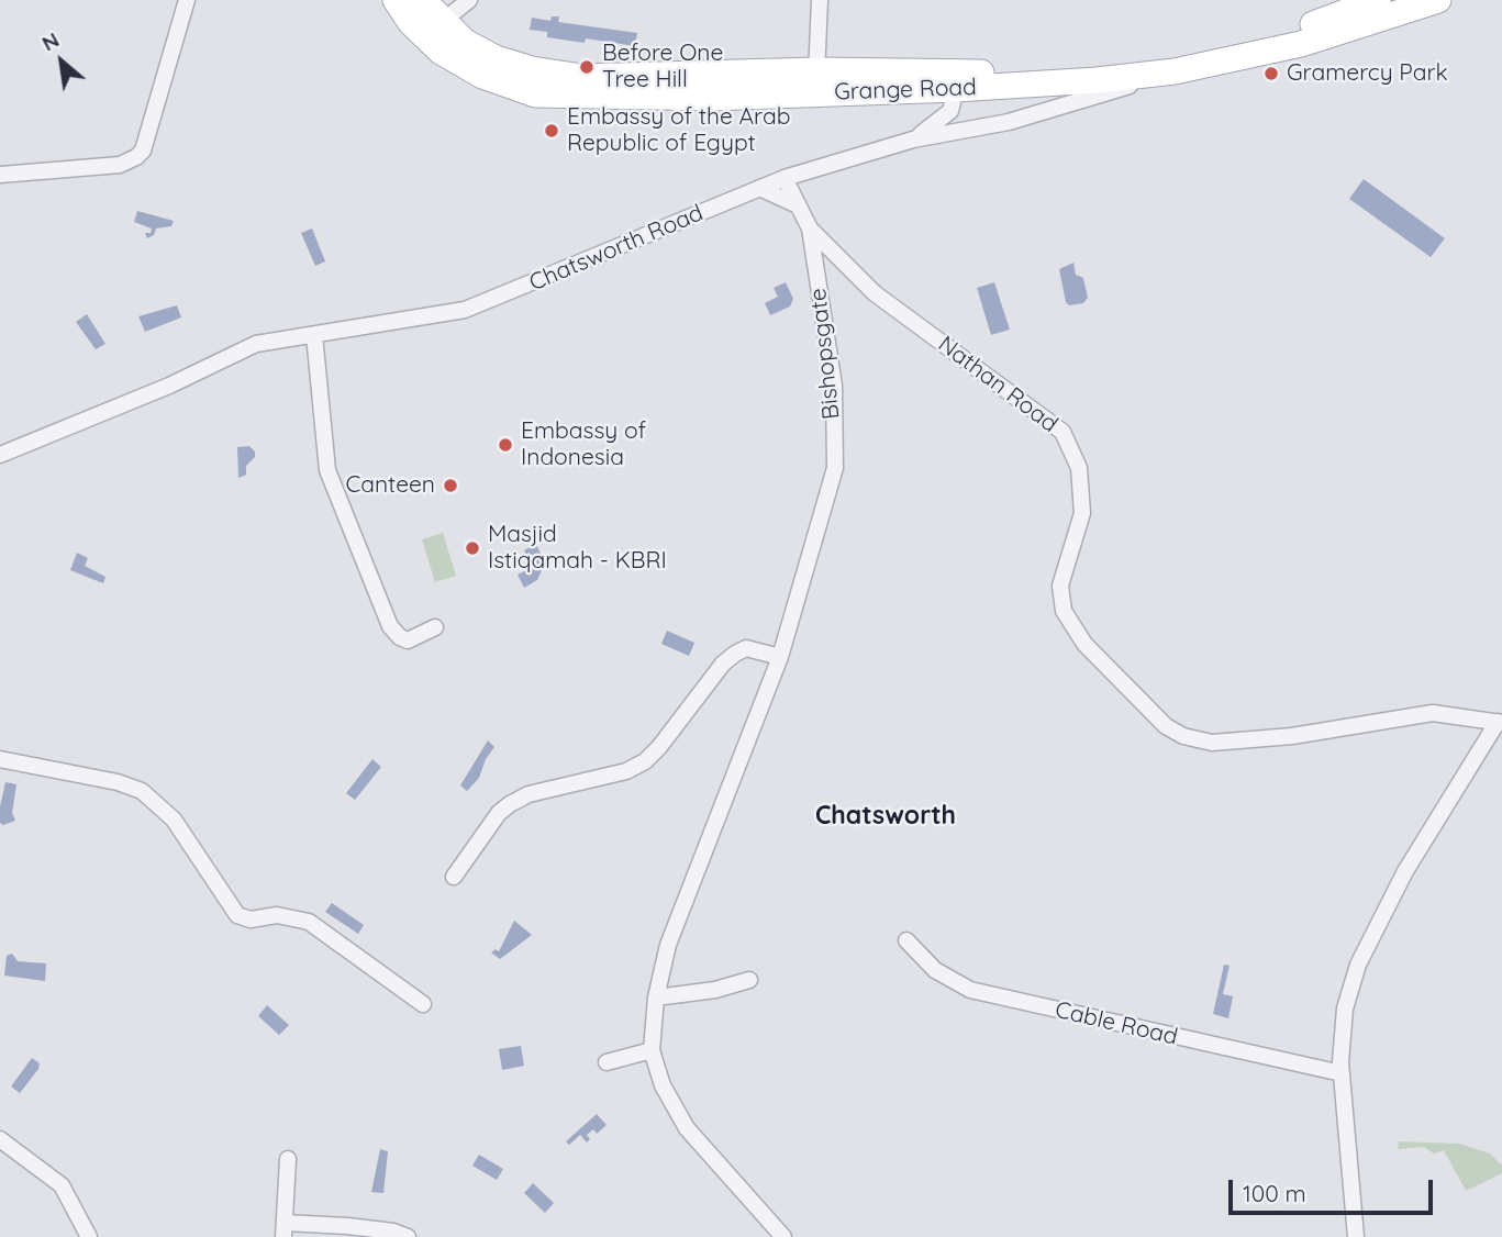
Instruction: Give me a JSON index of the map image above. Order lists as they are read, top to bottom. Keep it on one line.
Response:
{"streets":{"main road":["Grange Road"],"street":["Chatsworth Road","Bishopsgate","Nathan Road","Cable Road"]},"crossings":[["Grange Road","Chatsworth Road"],["Chatsworth Road","Nathan Road"],["Bishopsgate","Nathan Road"]],"districts":["Chatsworth"],"places":["Before One Tree Hill","Gramercy Park","Embassy of the Arab Republic of Egypt","Embassy of Indonesia","Canteen","Masjid Istiqamah - KBRI"],"scale_bar":"100 m","north":"top left"}
